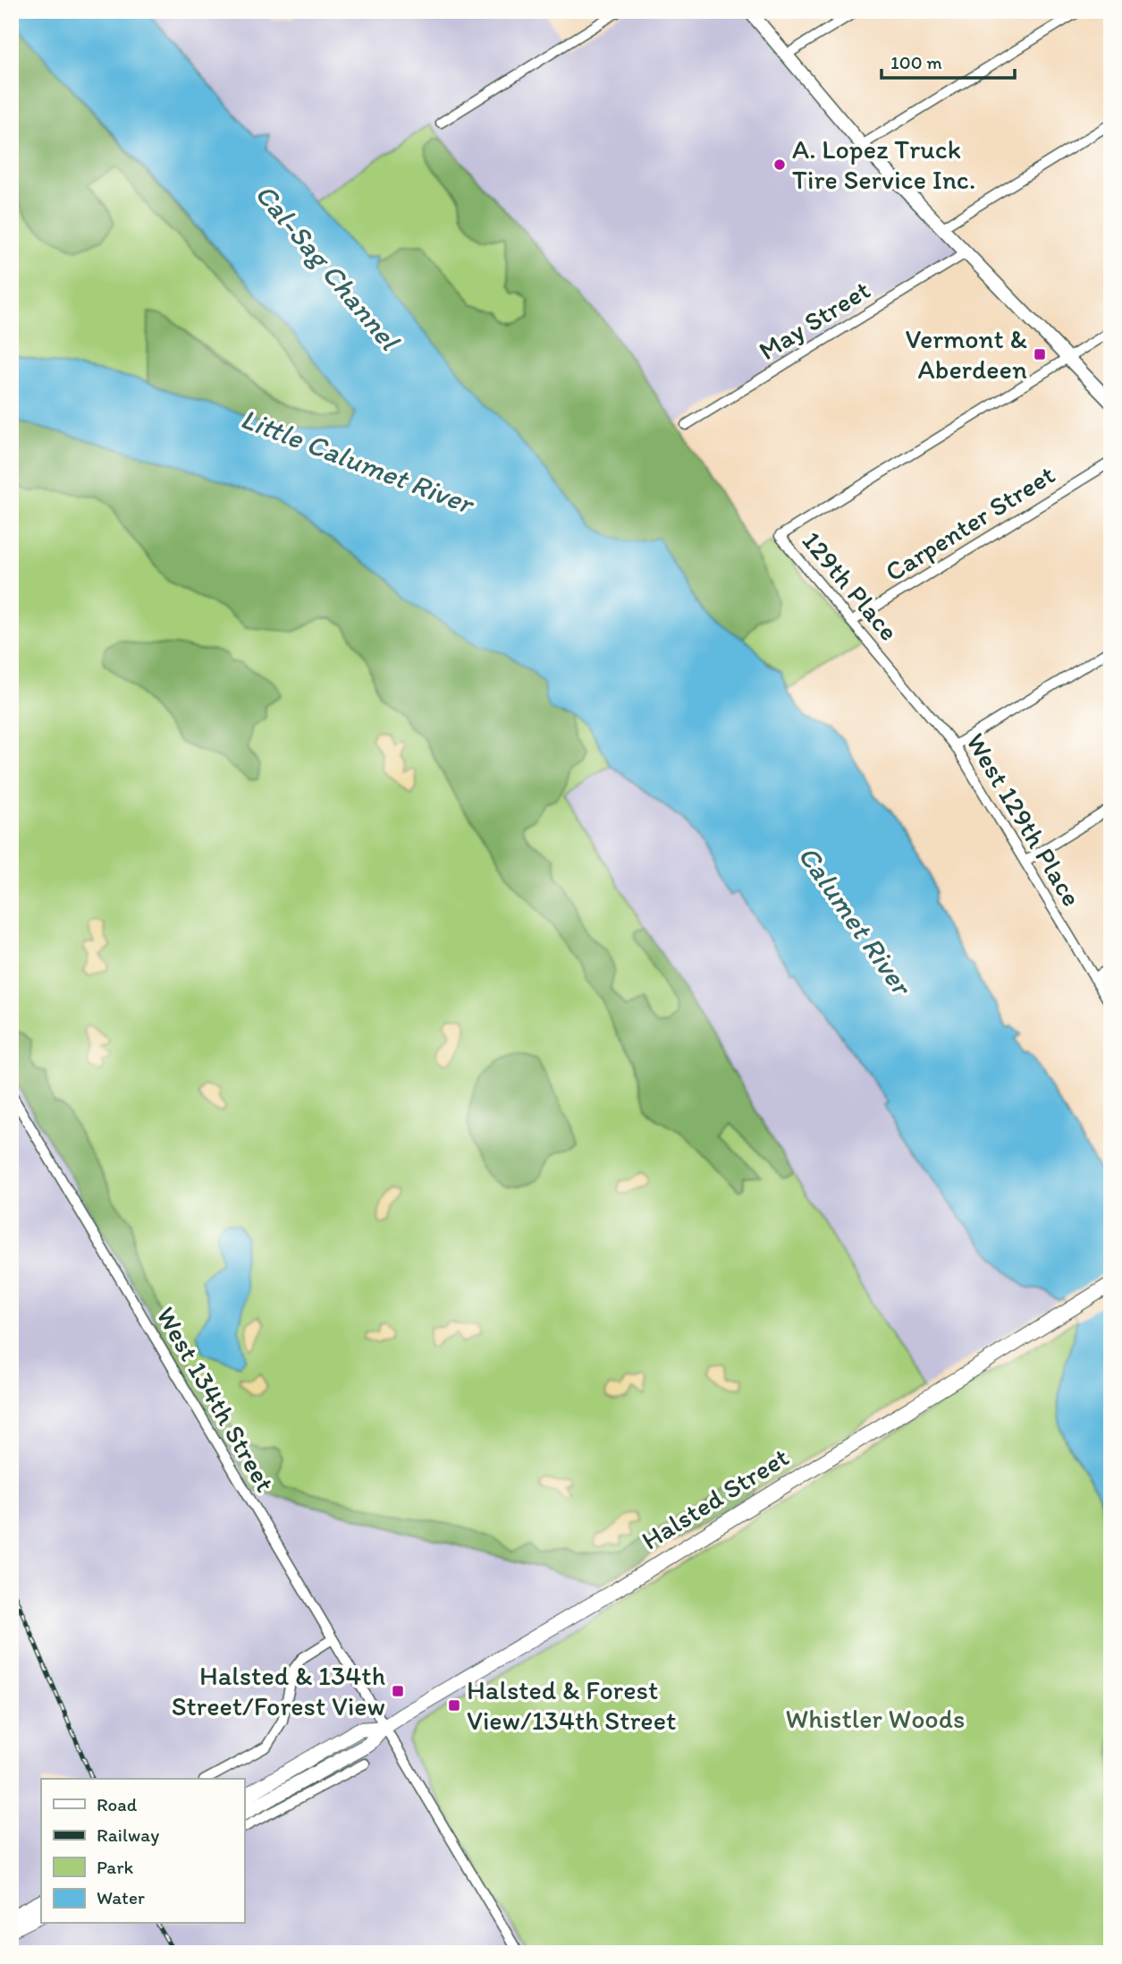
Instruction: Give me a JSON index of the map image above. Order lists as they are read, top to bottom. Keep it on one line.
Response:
{"streets":{"main road":["Halsted Street"],"street":["May Street","Carpenter Street","129th Place","West 129th Place","West 134th Street"]},"crossings":[["Carpenter Street","129th Place"],["129th Place","West 129th Place"],["West 134th Street","Halsted Street"]],"water":["Cal-Sag Channel","Little Calumet River","Calumet River"],"parks":["Whistler Woods"],"places":{"other":["A. Lopez Truck Tire Service Inc."],"transit":["Vermont & Aberdeen","Halsted & 134th Street/Forest View","Halsted & Forest View/134th Street"]},"legend":["Road","Railway","Park","Water"],"scale_bar":"100 m"}
